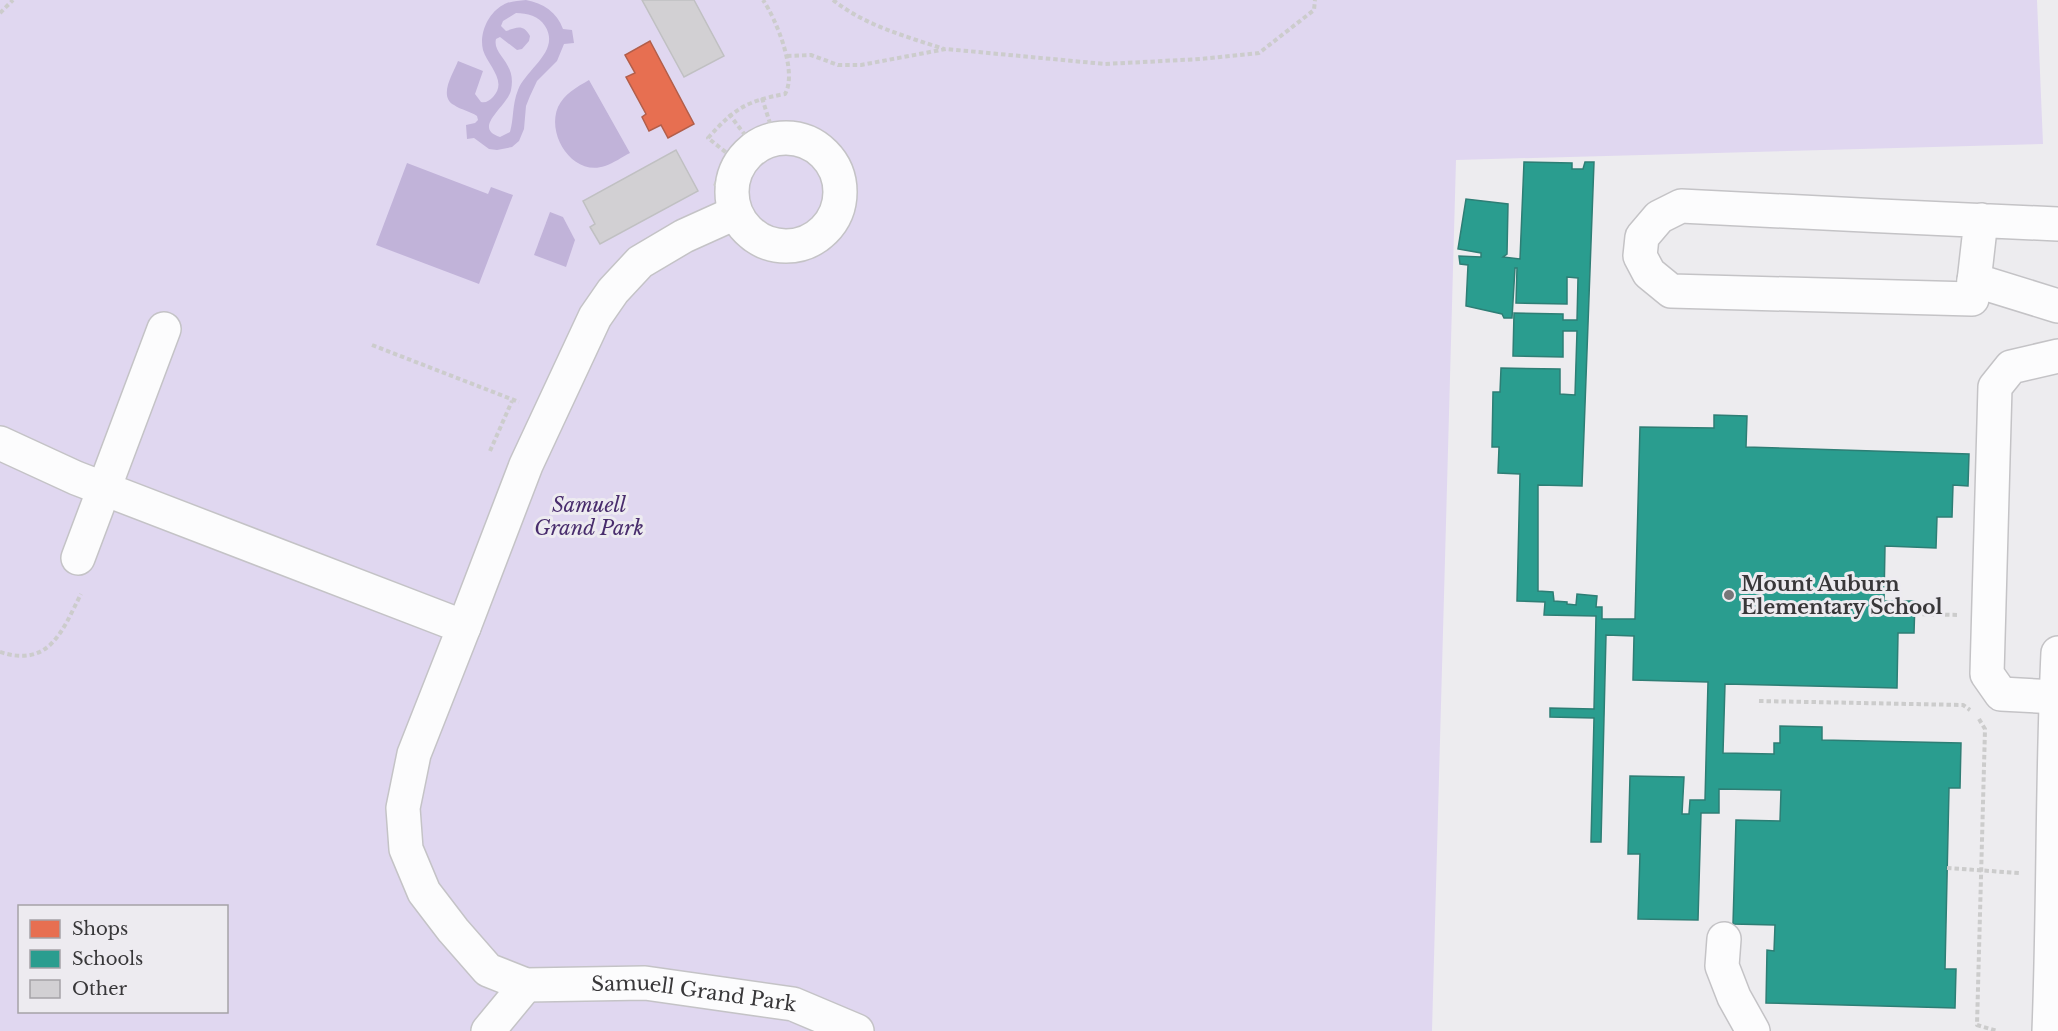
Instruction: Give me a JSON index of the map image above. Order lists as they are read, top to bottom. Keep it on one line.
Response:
{"streets":{"street":["Samuell Grand Park"]},"parks":["Samuell Grand Park"],"places":["Mount Auburn Elementary School"],"legend":["Shops","Schools","Other"]}
